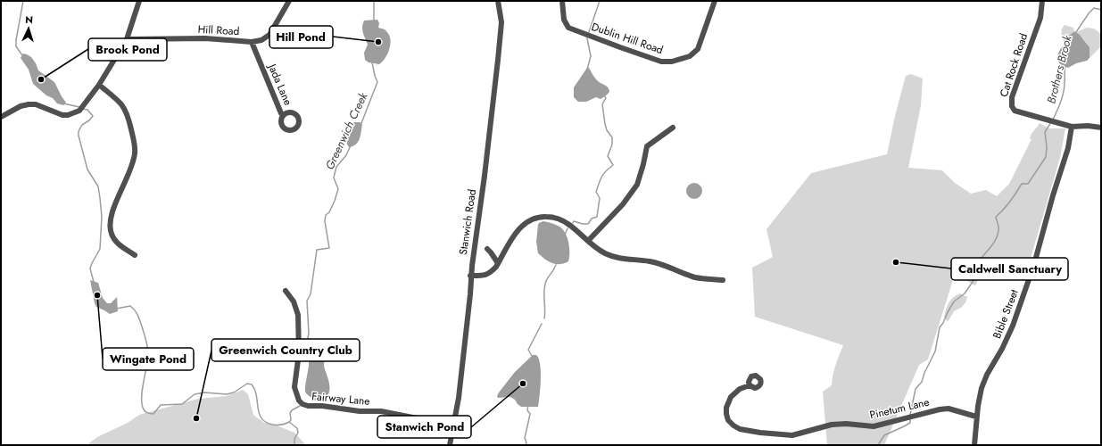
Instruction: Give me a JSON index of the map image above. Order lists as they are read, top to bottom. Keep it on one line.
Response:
{"streets":{"street":["Hill Road","Dublin Hill Road","Cat Rock Road","Jada Lane","Stanwich Road","Bible Street","Fairway Lane","Pinetum Lane"]},"crossings":[["Hill Road","Jada Lane"],["Cat Rock Road","Bible Street"],["Stanwich Road","Fairway Lane"],["Bible Street","Pinetum Lane"]],"water":["Brothers Brook","Greenwich Creek"],"places":["Hill Pond","Brook Pond","Caldwell Sanctuary","Wingate Pond","Stanwich Pond","Greenwich Country Club"],"north":"top"}
